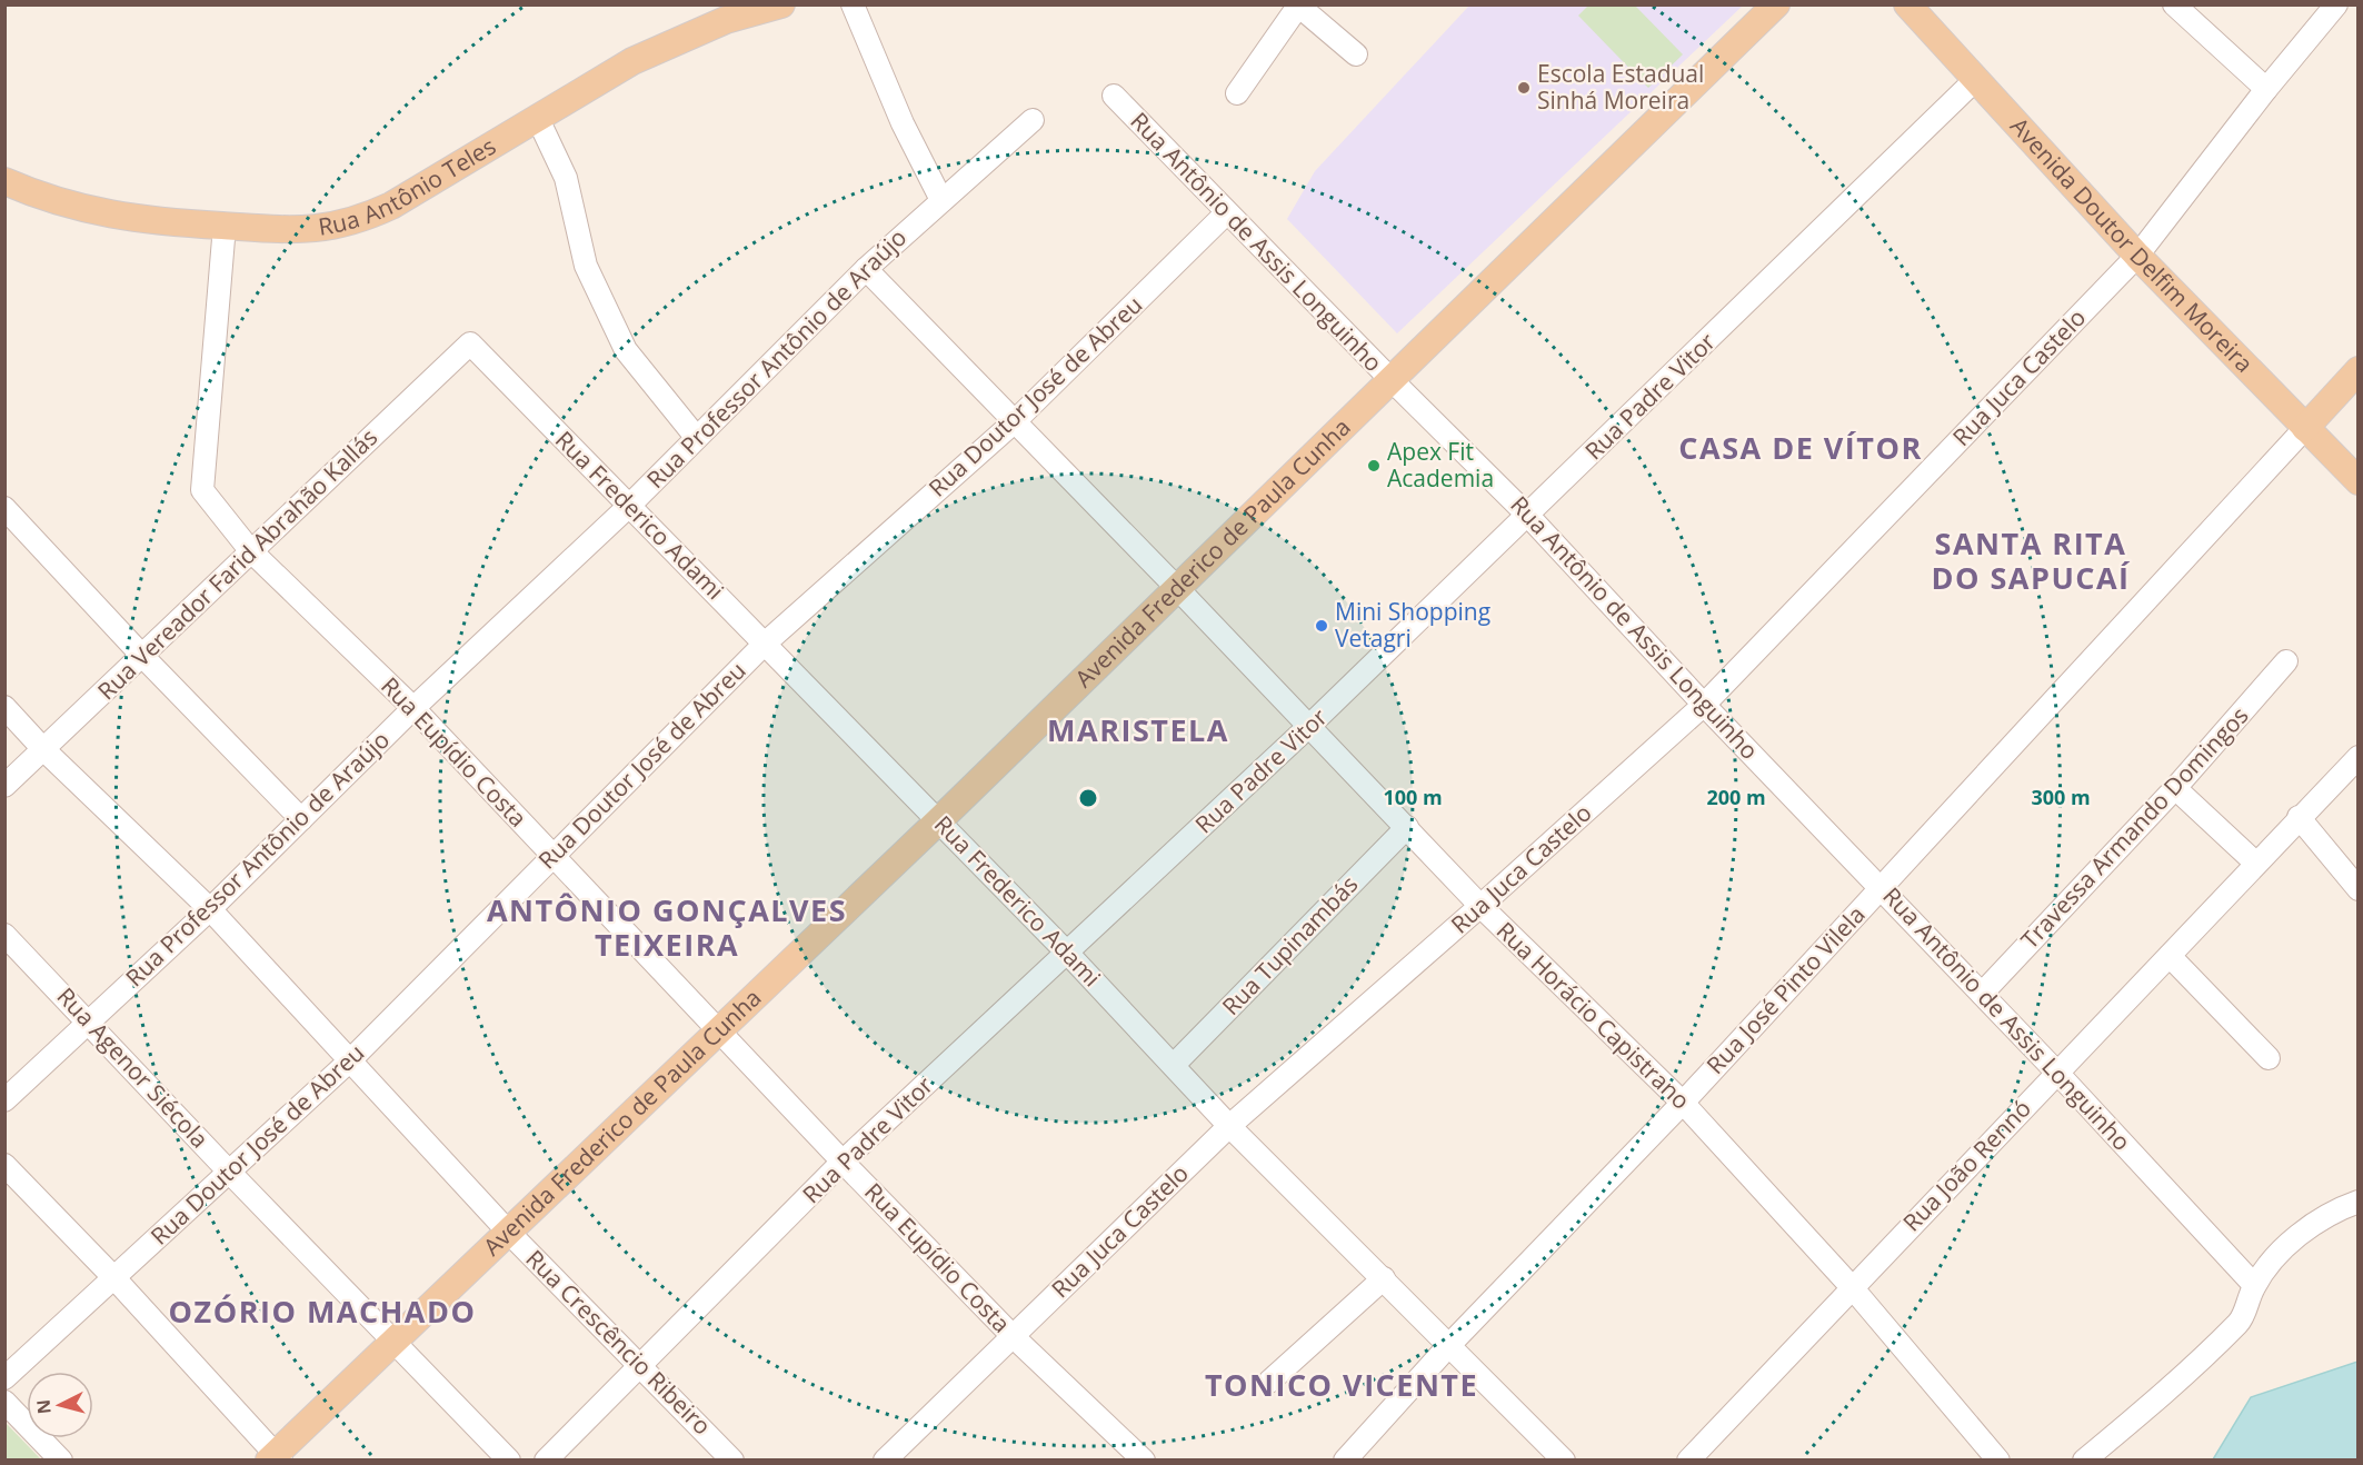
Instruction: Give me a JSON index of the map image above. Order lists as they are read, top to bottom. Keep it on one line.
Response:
{"streets":{"main road":["Rua Antônio Teles","Avenida Doutor Delfim Moreira","Avenida Frederico de Paula Cunha"],"street":["Rua Antônio de Assis Longuinho","Rua Professor Antônio de Araújo","Rua Juca Castelo","Rua Doutor José de Abreu","Rua Padre Vitor","Rua Frederico Adami","Rua Vereador Farid Abrahão Kallás","Rua Eupídio Costa","Travessa Armando Domingos","Rua Tupinambás","Rua José Pinto Vilela","Rua Horácio Capistrano","Rua Agenor Siécola","Rua João Rennó","Rua Crescêncio Ribeiro"]},"crossings":[["Rua Antônio Teles","Rua Eupídio Costa"],["Rua Antônio de Assis Longuinho","Rua Juca Castelo"],["Rua Antônio de Assis Longuinho","Rua Doutor José de Abreu"],["Rua Antônio de Assis Longuinho","Rua Padre Vitor"],["Rua Antônio de Assis Longuinho","Avenida Frederico de Paula Cunha"],["Rua Antônio de Assis Longuinho","Travessa Armando Domingos"],["Rua Antônio de Assis Longuinho","Rua José Pinto Vilela"],["Rua Antônio de Assis Longuinho","Rua João Rennó"],["Avenida Doutor Delfim Moreira","Rua Juca Castelo"],["Avenida Doutor Delfim Moreira","Rua Padre Vitor"],["Avenida Doutor Delfim Moreira","Rua José Pinto Vilela"],["Rua Professor Antônio de Araújo","Rua Frederico Adami"],["Rua Professor Antônio de Araújo","Rua Eupídio Costa"],["Rua Professor Antônio de Araújo","Rua Horácio Capistrano"],["Rua Professor Antônio de Araújo","Rua Agenor Siécola"],["Rua Professor Antônio de Araújo","Rua Crescêncio Ribeiro"],["Rua Juca Castelo","Rua Frederico Adami"],["Rua Juca Castelo","Rua Eupídio Costa"],["Rua Juca Castelo","Rua Horácio Capistrano"],["Rua Doutor José de Abreu","Rua Frederico Adami"],["Rua Doutor José de Abreu","Rua Eupídio Costa"],["Rua Doutor José de Abreu","Rua Horácio Capistrano"],["Rua Doutor José de Abreu","Rua Agenor Siécola"],["Rua Doutor José de Abreu","Rua Crescêncio Ribeiro"],["Rua Padre Vitor","Rua Frederico Adami"],["Rua Padre Vitor","Rua Eupídio Costa"],["Rua Padre Vitor","Rua Horácio Capistrano"],["Rua Padre Vitor","Rua Crescêncio Ribeiro"],["Rua Frederico Adami","Avenida Frederico de Paula Cunha"],["Rua Frederico Adami","Rua Vereador Farid Abrahão Kallás"],["Rua Frederico Adami","Rua Tupinambás"],["Rua Frederico Adami","Rua José Pinto Vilela"],["Avenida Frederico de Paula Cunha","Rua Eupídio Costa"],["Avenida Frederico de Paula Cunha","Rua Horácio Capistrano"],["Avenida Frederico de Paula Cunha","Rua Agenor Siécola"],["Avenida Frederico de Paula Cunha","Rua Crescêncio Ribeiro"],["Rua Vereador Farid Abrahão Kallás","Rua Eupídio Costa"],["Rua Vereador Farid Abrahão Kallás","Rua Crescêncio Ribeiro"],["Rua Tupinambás","Rua Horácio Capistrano"],["Rua José Pinto Vilela","Rua Horácio Capistrano"],["Rua Horácio Capistrano","Rua João Rennó"]],"districts":["CASA DE VÍTOR","SANTA RITA DO SAPUCAÍ","MARISTELA","ANTÔNIO GONÇALVES TEIXEIRA","OZÓRIO MACHADO","TONICO VICENTE"],"places":["Escola Estadual Sinhá Moreira","Apex Fit Academia","Mini Shopping Vetagri"],"north":"left","rings":["100 m","200 m","300 m"]}
